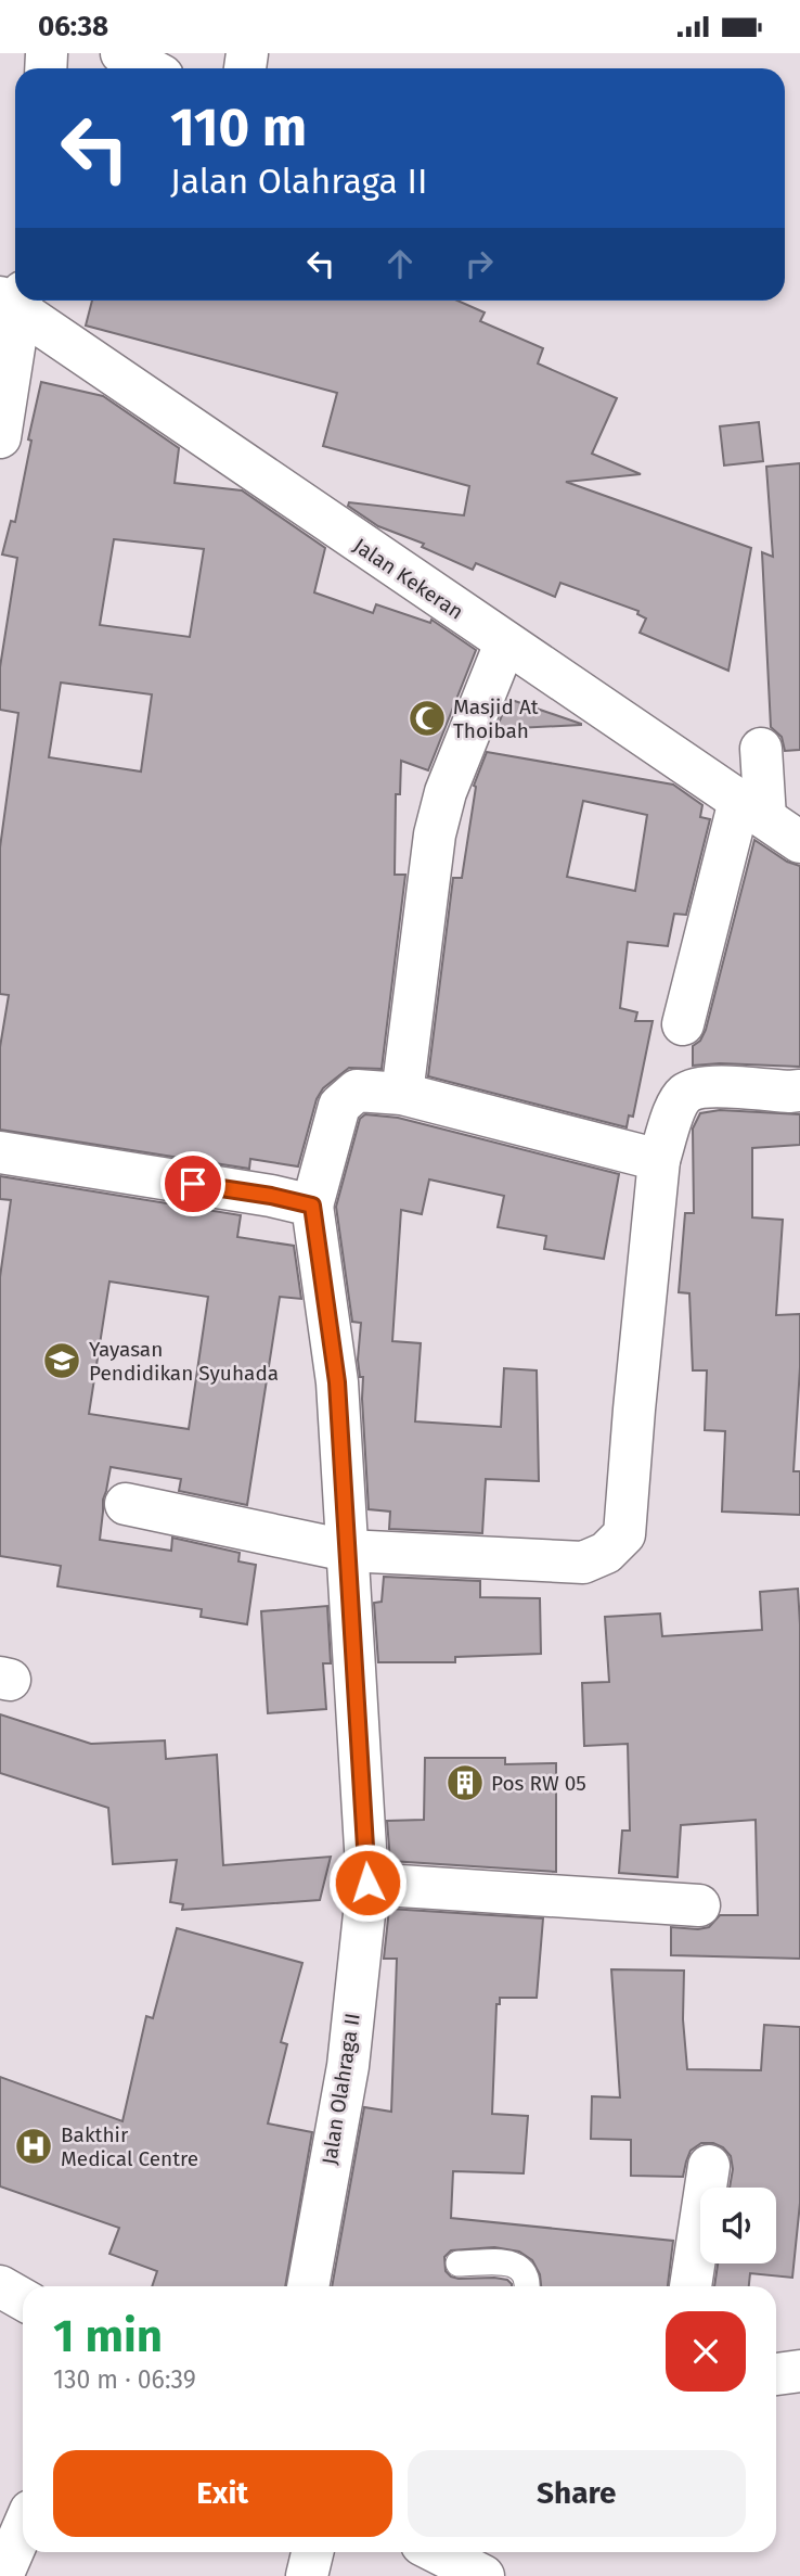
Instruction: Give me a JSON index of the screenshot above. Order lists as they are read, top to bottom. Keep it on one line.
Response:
{"streets":{"street":["Jalan Kekeran","Jalan Olahraga II"]},"places":{"mosque":["Masjid At Thoibah"],"school or university":["Yayasan Pendidikan Syuhada"],"building":["Pos RW 05"],"hospital":["Bakthir Medical Centre"]},"page":{"status":"06:38","turn":["110 m","Jalan Olahraga II"],"heading":["1 min","130 m · 06:39"],"buttons":["Exit","Share"]}}
